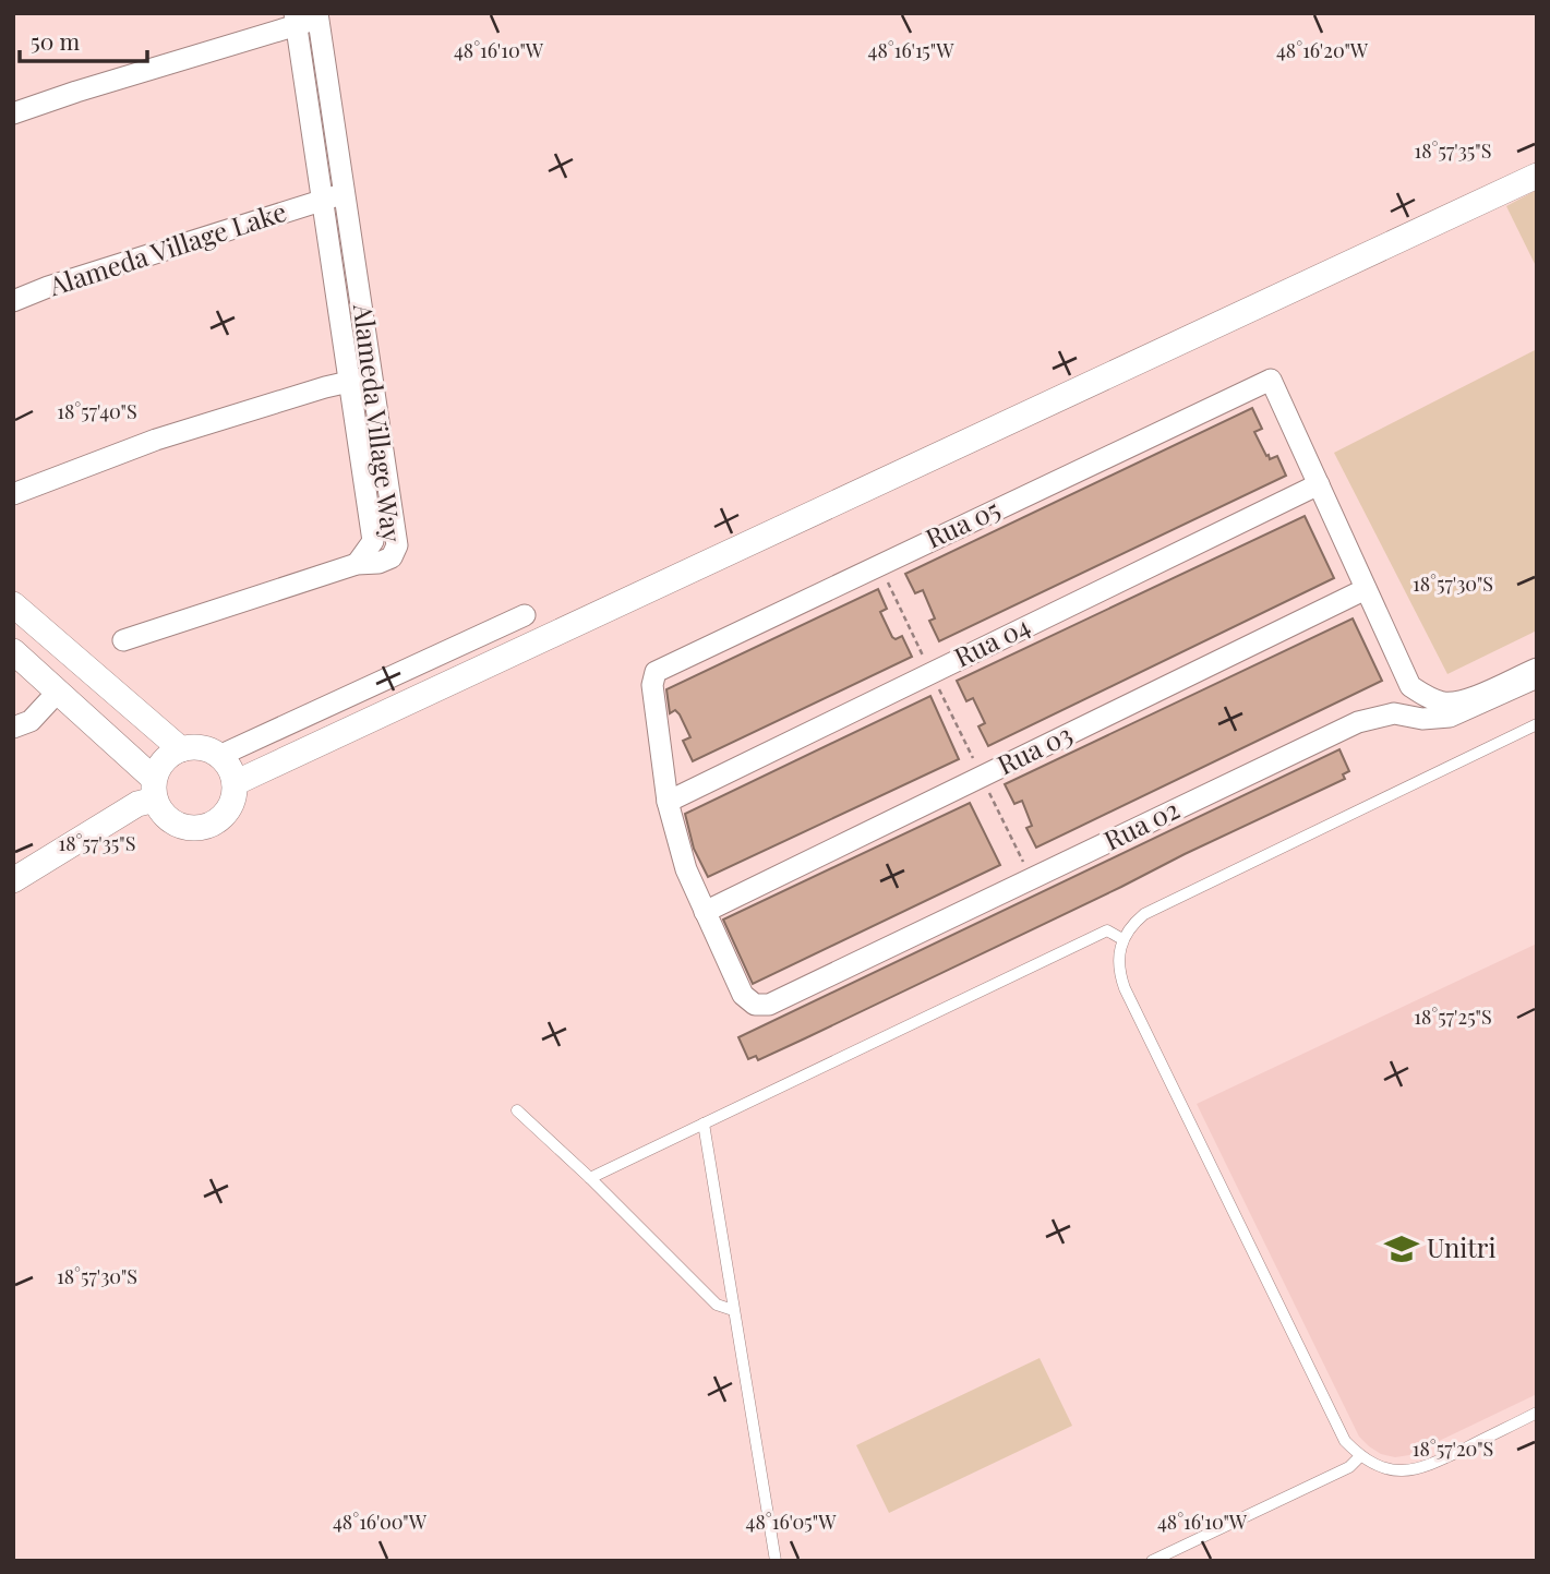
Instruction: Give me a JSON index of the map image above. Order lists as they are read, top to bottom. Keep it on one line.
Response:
{"streets":{"street":["Alameda Village Lake","Alameda Village Way","Rua 05","Rua 04","Rua 03","Rua 02"]},"crossings":[["Alameda Village Lake","Alameda Village Way"],["Rua 05","Rua 04"],["Rua 03","Rua 02"]],"places":{"school or university":["Unitri"]},"scale_bar":"50 m","coordinates":["48°16'10\"W","48°16'15\"W","48°16'20\"W","18°57'35\"S","18°57'40\"S","18°57'30\"S","18°57'25\"S","18°57'20\"S","48°16'00\"W","48°16'05\"W"]}
